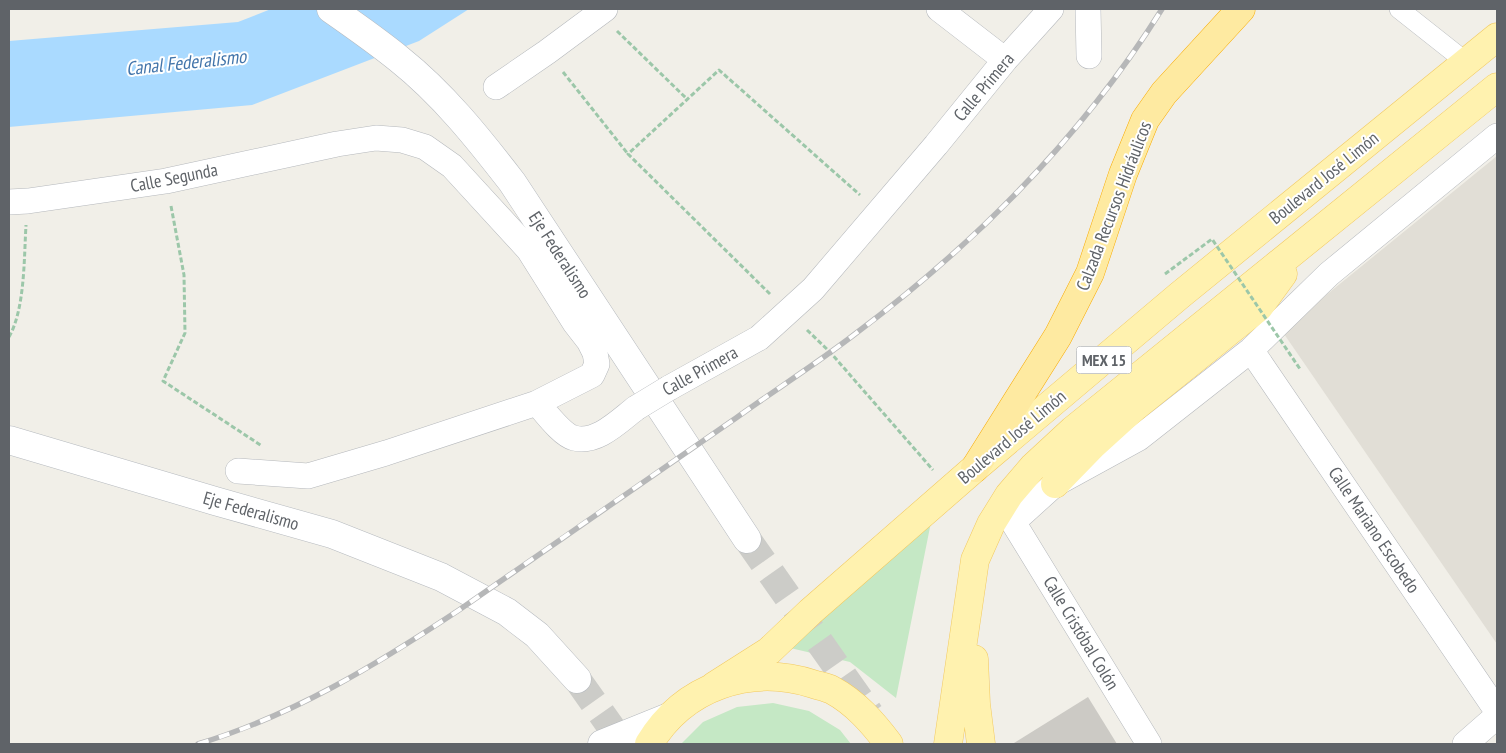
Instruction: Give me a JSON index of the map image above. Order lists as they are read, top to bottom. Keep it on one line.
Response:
{"streets":{"highway":["Calzada Recursos Hidráulicos"],"main road":["Boulevard José Limón","Eje Federalismo","MEX 15"],"street":["Calle Primera","Calle Segunda","Calle Mariano Escobedo","Calle Cristóbal Colón"]},"crossings":[["Calle Primera","Calle Segunda"],["Boulevard José Limón","Calzada Recursos Hidráulicos"]],"water":["Canal Federalismo"]}
